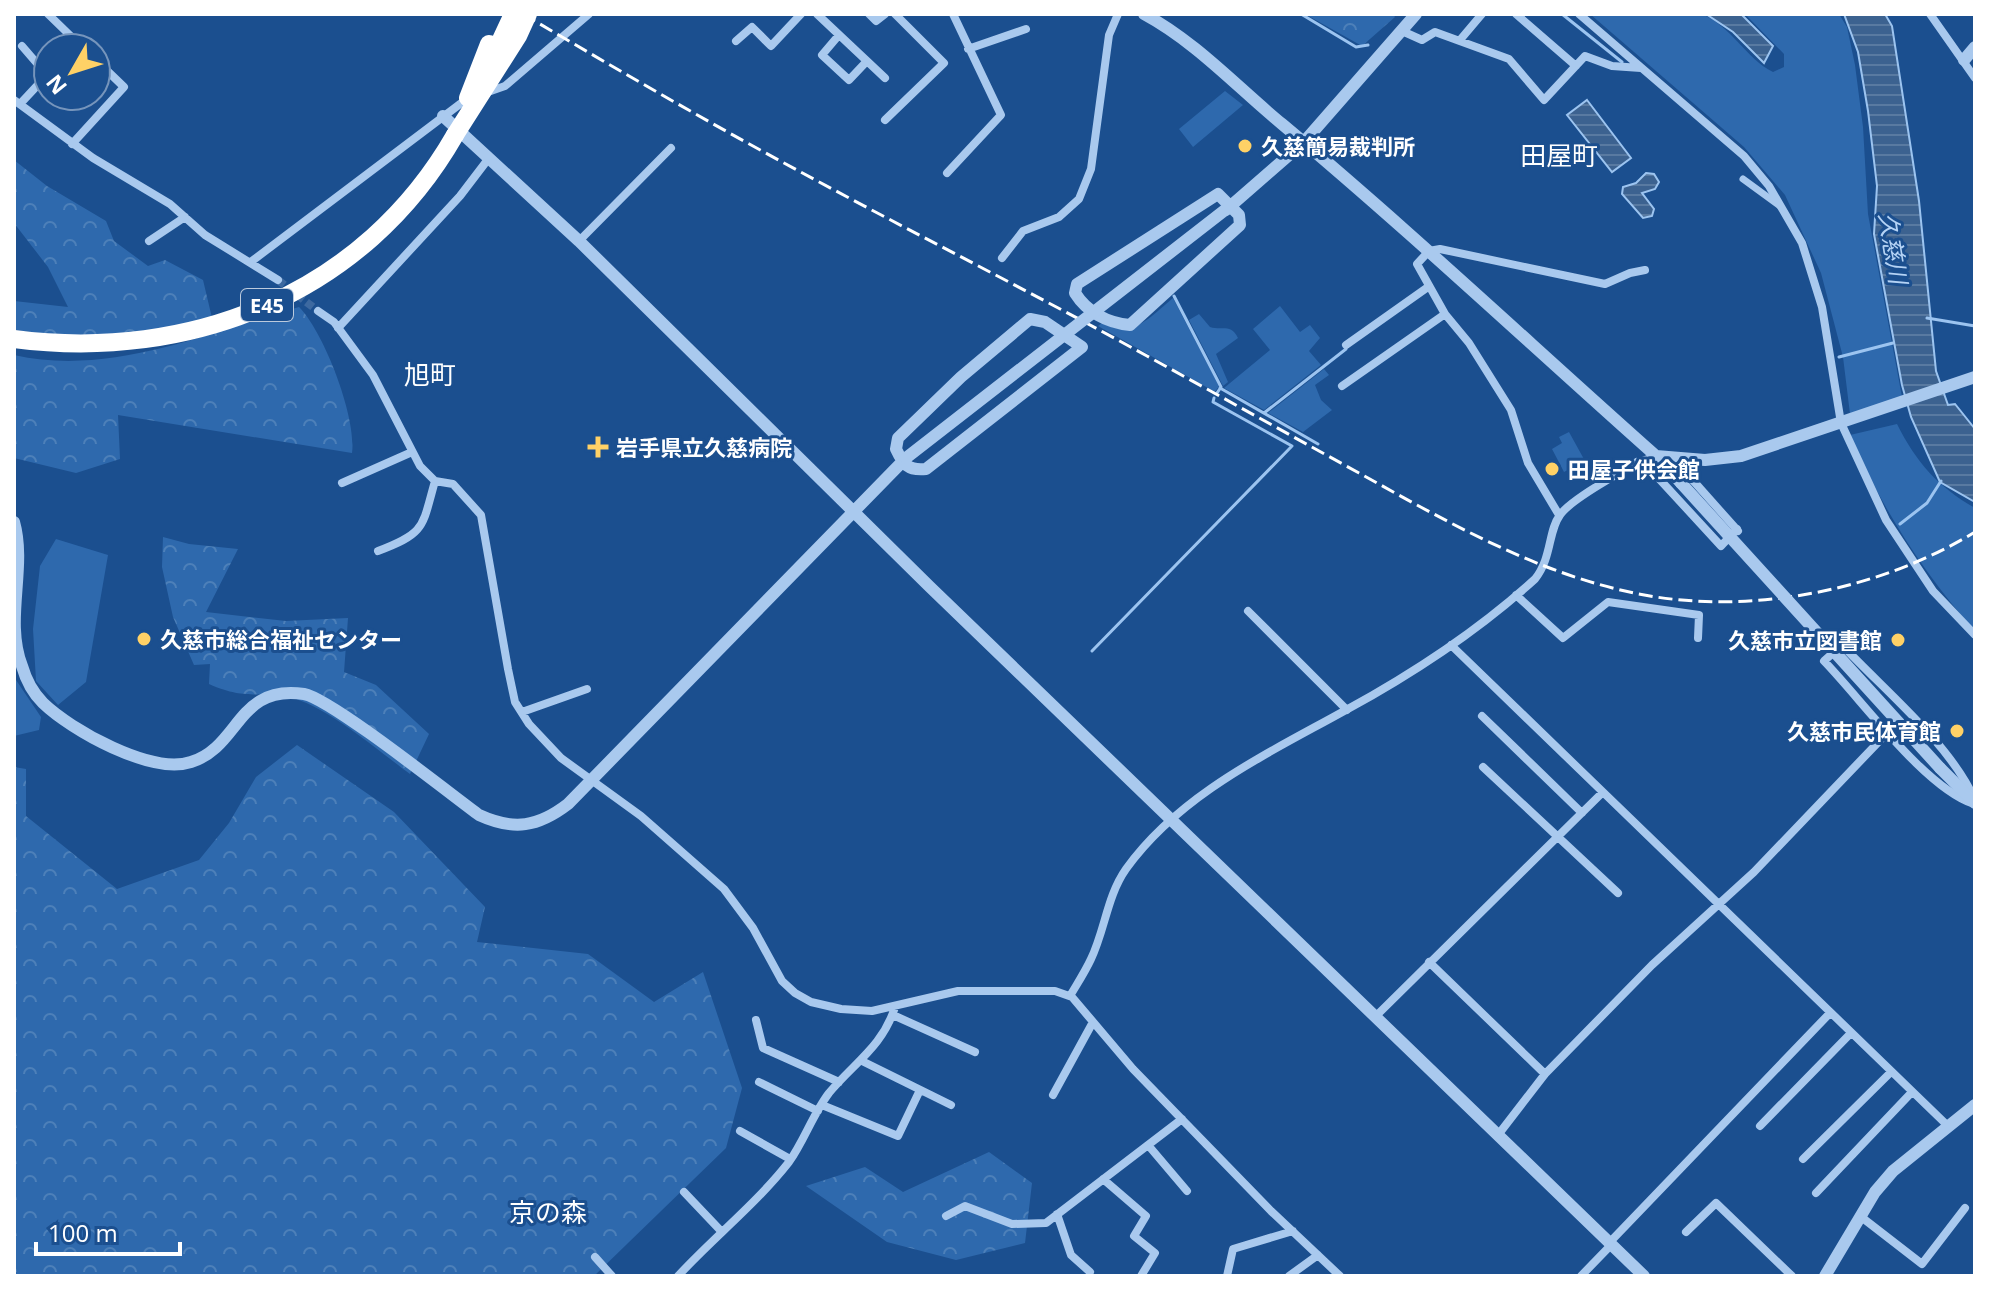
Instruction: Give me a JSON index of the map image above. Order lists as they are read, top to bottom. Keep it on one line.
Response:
{"streets":{"highway":["E45"]},"districts":["田屋町","旭町","京の森"],"water":["久慈川"],"places":{"other":["久慈簡易裁判所","田屋子供会館","久慈市総合福祉センター","久慈市立図書館","久慈市民体育館"],"health":["岩手県立久慈病院"]},"scale_bar":"100 m","north":"bottom left"}
